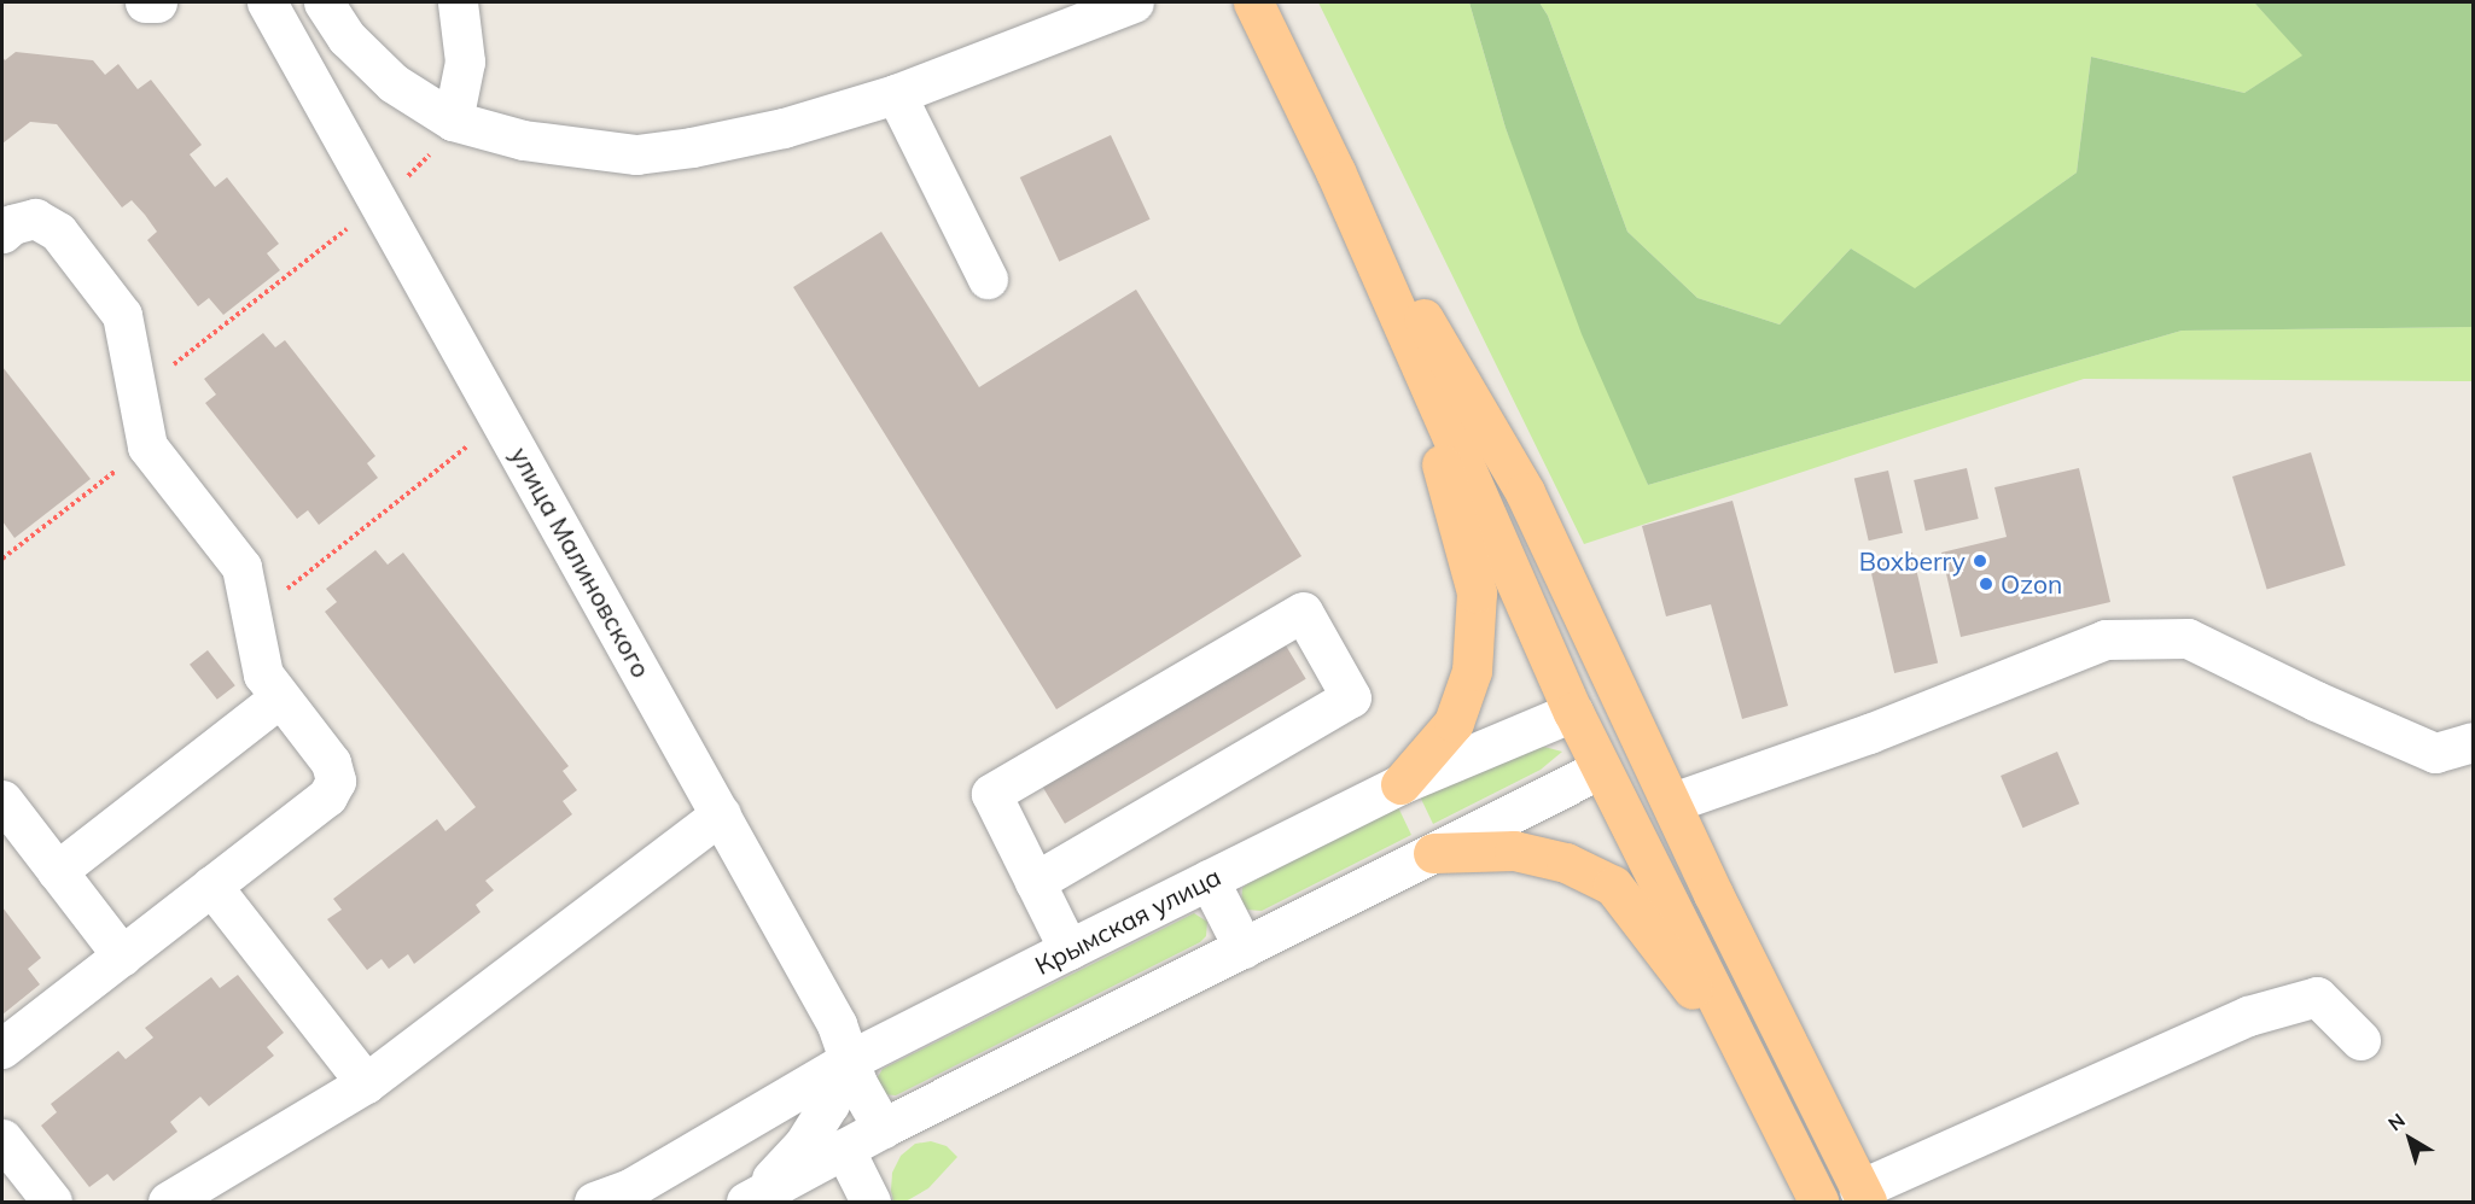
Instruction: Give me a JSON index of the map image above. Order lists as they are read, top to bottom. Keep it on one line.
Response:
{"streets":{"street":["улица Малиновского","Крымская улица"]},"crossings":[["улица Малиновского","Крымская улица"]],"places":["Boxberry","Ozon"],"north":"top left"}
